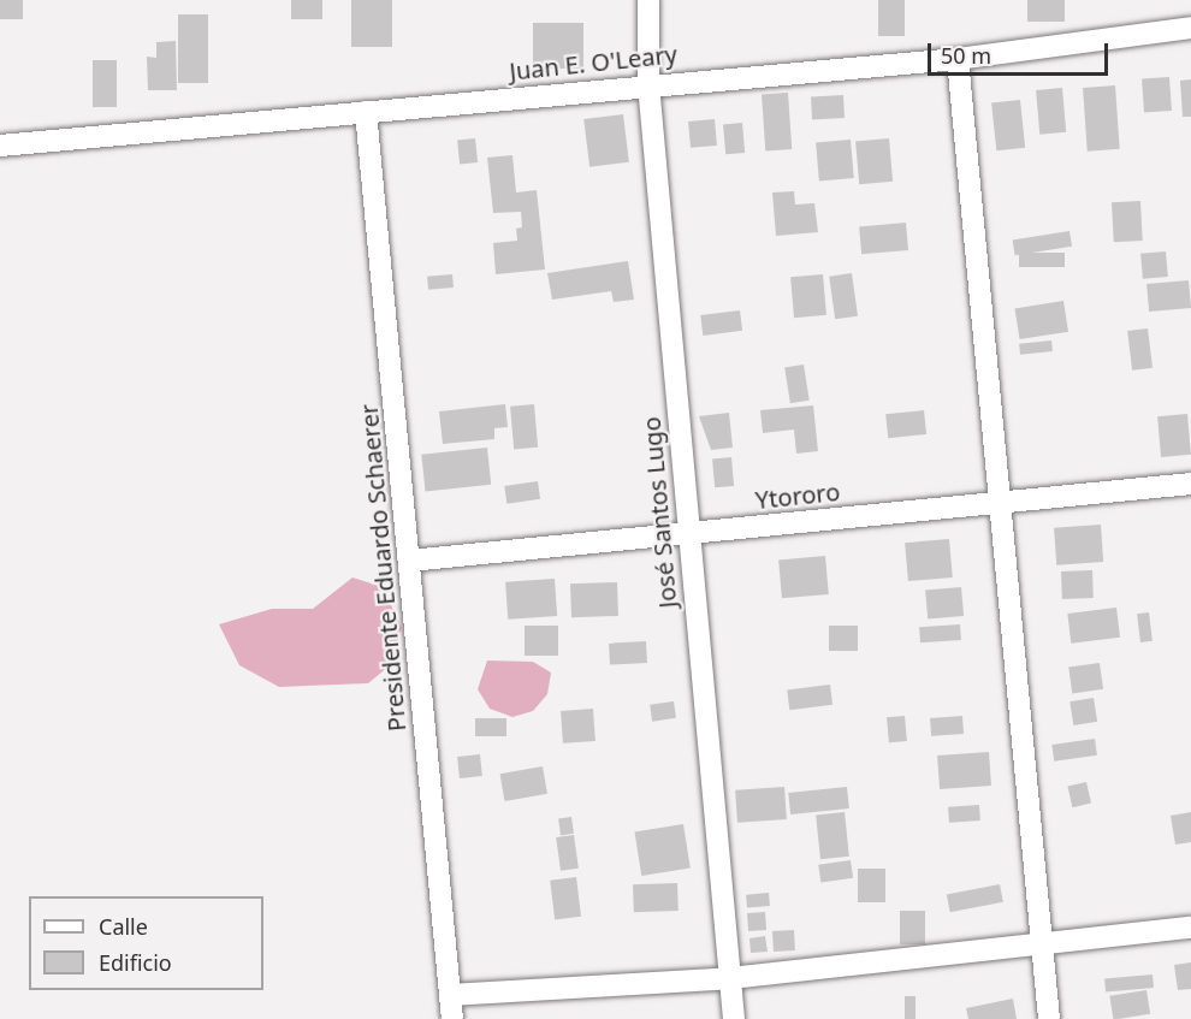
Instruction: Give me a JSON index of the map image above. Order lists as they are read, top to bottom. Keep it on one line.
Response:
{"streets":{"street":["Juan E. O'Leary","Ytororo","José Santos Lugo","Presidente Eduardo Schaerer"]},"crossings":[["Juan E. O'Leary","José Santos Lugo"],["Juan E. O'Leary","Presidente Eduardo Schaerer"],["Ytororo","José Santos Lugo"],["Ytororo","Presidente Eduardo Schaerer"]],"legend":["Calle","Edificio"],"scale_bar":"50 m"}
